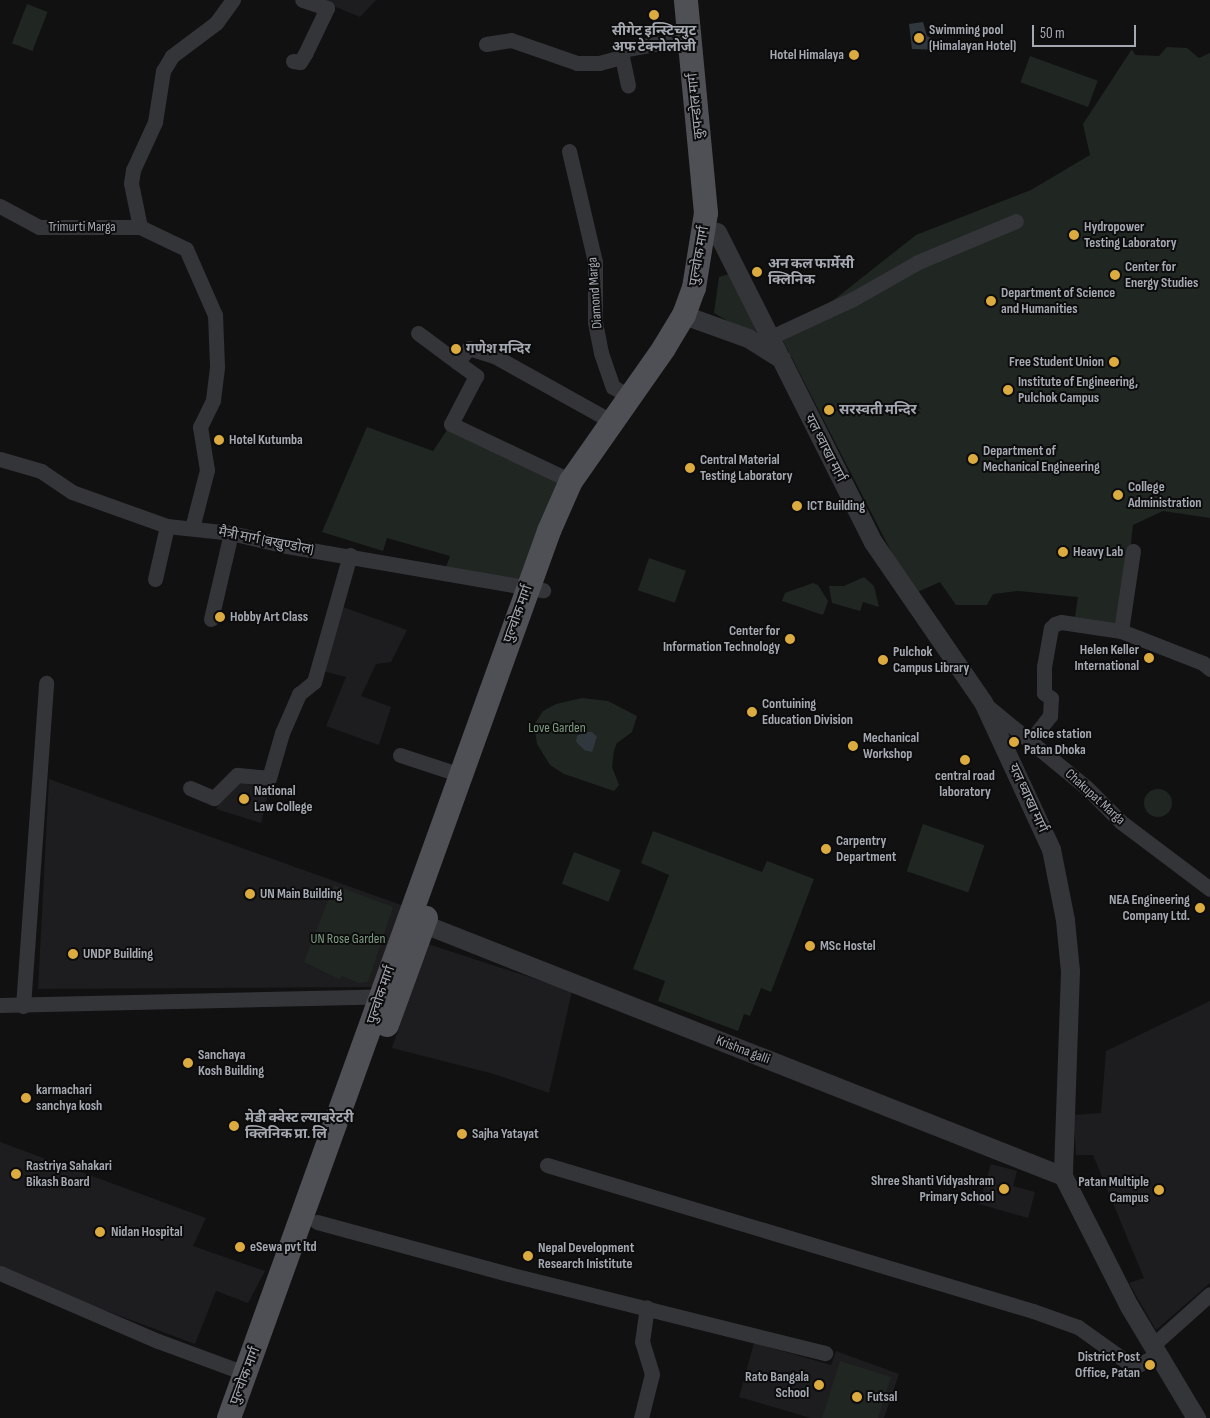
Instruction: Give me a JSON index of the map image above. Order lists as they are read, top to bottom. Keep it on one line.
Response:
{"streets":{"main road":["कुपन्डोल मार्ग","पुल्चोक मार्ग"],"street":["Trimurti Marga","Diamond Marga","यल ध्वाखा मार्ग","मैत्री मार्ग (बखुण्डोल)","Chakupat Marga","Krishna galli"]},"crossings":[["कुपन्डोल मार्ग","पुल्चोक मार्ग"],["कुपन्डोल मार्ग","यल ध्वाखा मार्ग"],["पुल्चोक मार्ग","Diamond Marga"],["पुल्चोक मार्ग","यल ध्वाखा मार्ग"],["पुल्चोक मार्ग","मैत्री मार्ग (बखुण्डोल)"],["पुल्चोक मार्ग","Krishna galli"],["यल ध्वाखा मार्ग","Chakupat Marga"],["यल ध्वाखा मार्ग","Krishna galli"]],"parks":["Love Garden","UN Rose Garden"],"places":["सीगेट इन्स्टिच्युट अफ टेक्नोलोजी","Swimming pool (Himalayan Hotel)","Hotel Himalaya","Hydropower Testing Laboratory","अन कल फार्मेसी क्लिनिक","Center for Energy Studies","Department of Science and Humanities","गणेश मन्दिर","Free Student Union","Institute of Engineering, Pulchok Campus","सरस्वती मन्दिर","Hotel Kutumba","Department of Mechanical Engineering","Central Material Testing Laboratory","College Administration","ICT Building","Heavy Lab","Hobby Art Class","Center for Information Technology","Helen Keller International","Pulchok Campus Library","Contuining Education Division","Police station Patan Dhoka","Mechanical Workshop","central road laboratory","National Law College","Carpentry Department","UN Main Building","NEA Engineering Company Ltd.","MSc Hostel","UNDP Building","Sanchaya Kosh Building","karmachari sanchya kosh","मेडी क्वेस्ट ल्याबरेटरी क्लिनिक प्रा. लि","Sajha Yatayat","Rastriya Sahakari Bikash Board","Shree Shanti Vidyashram Primary School","Patan Multiple Campus","Nidan Hospital","eSewa pvt ltd","Nepal Development Research Inistitute","District Post Office, Patan","Rato Bangala School","Futsal"],"scale_bar":"50 m"}
